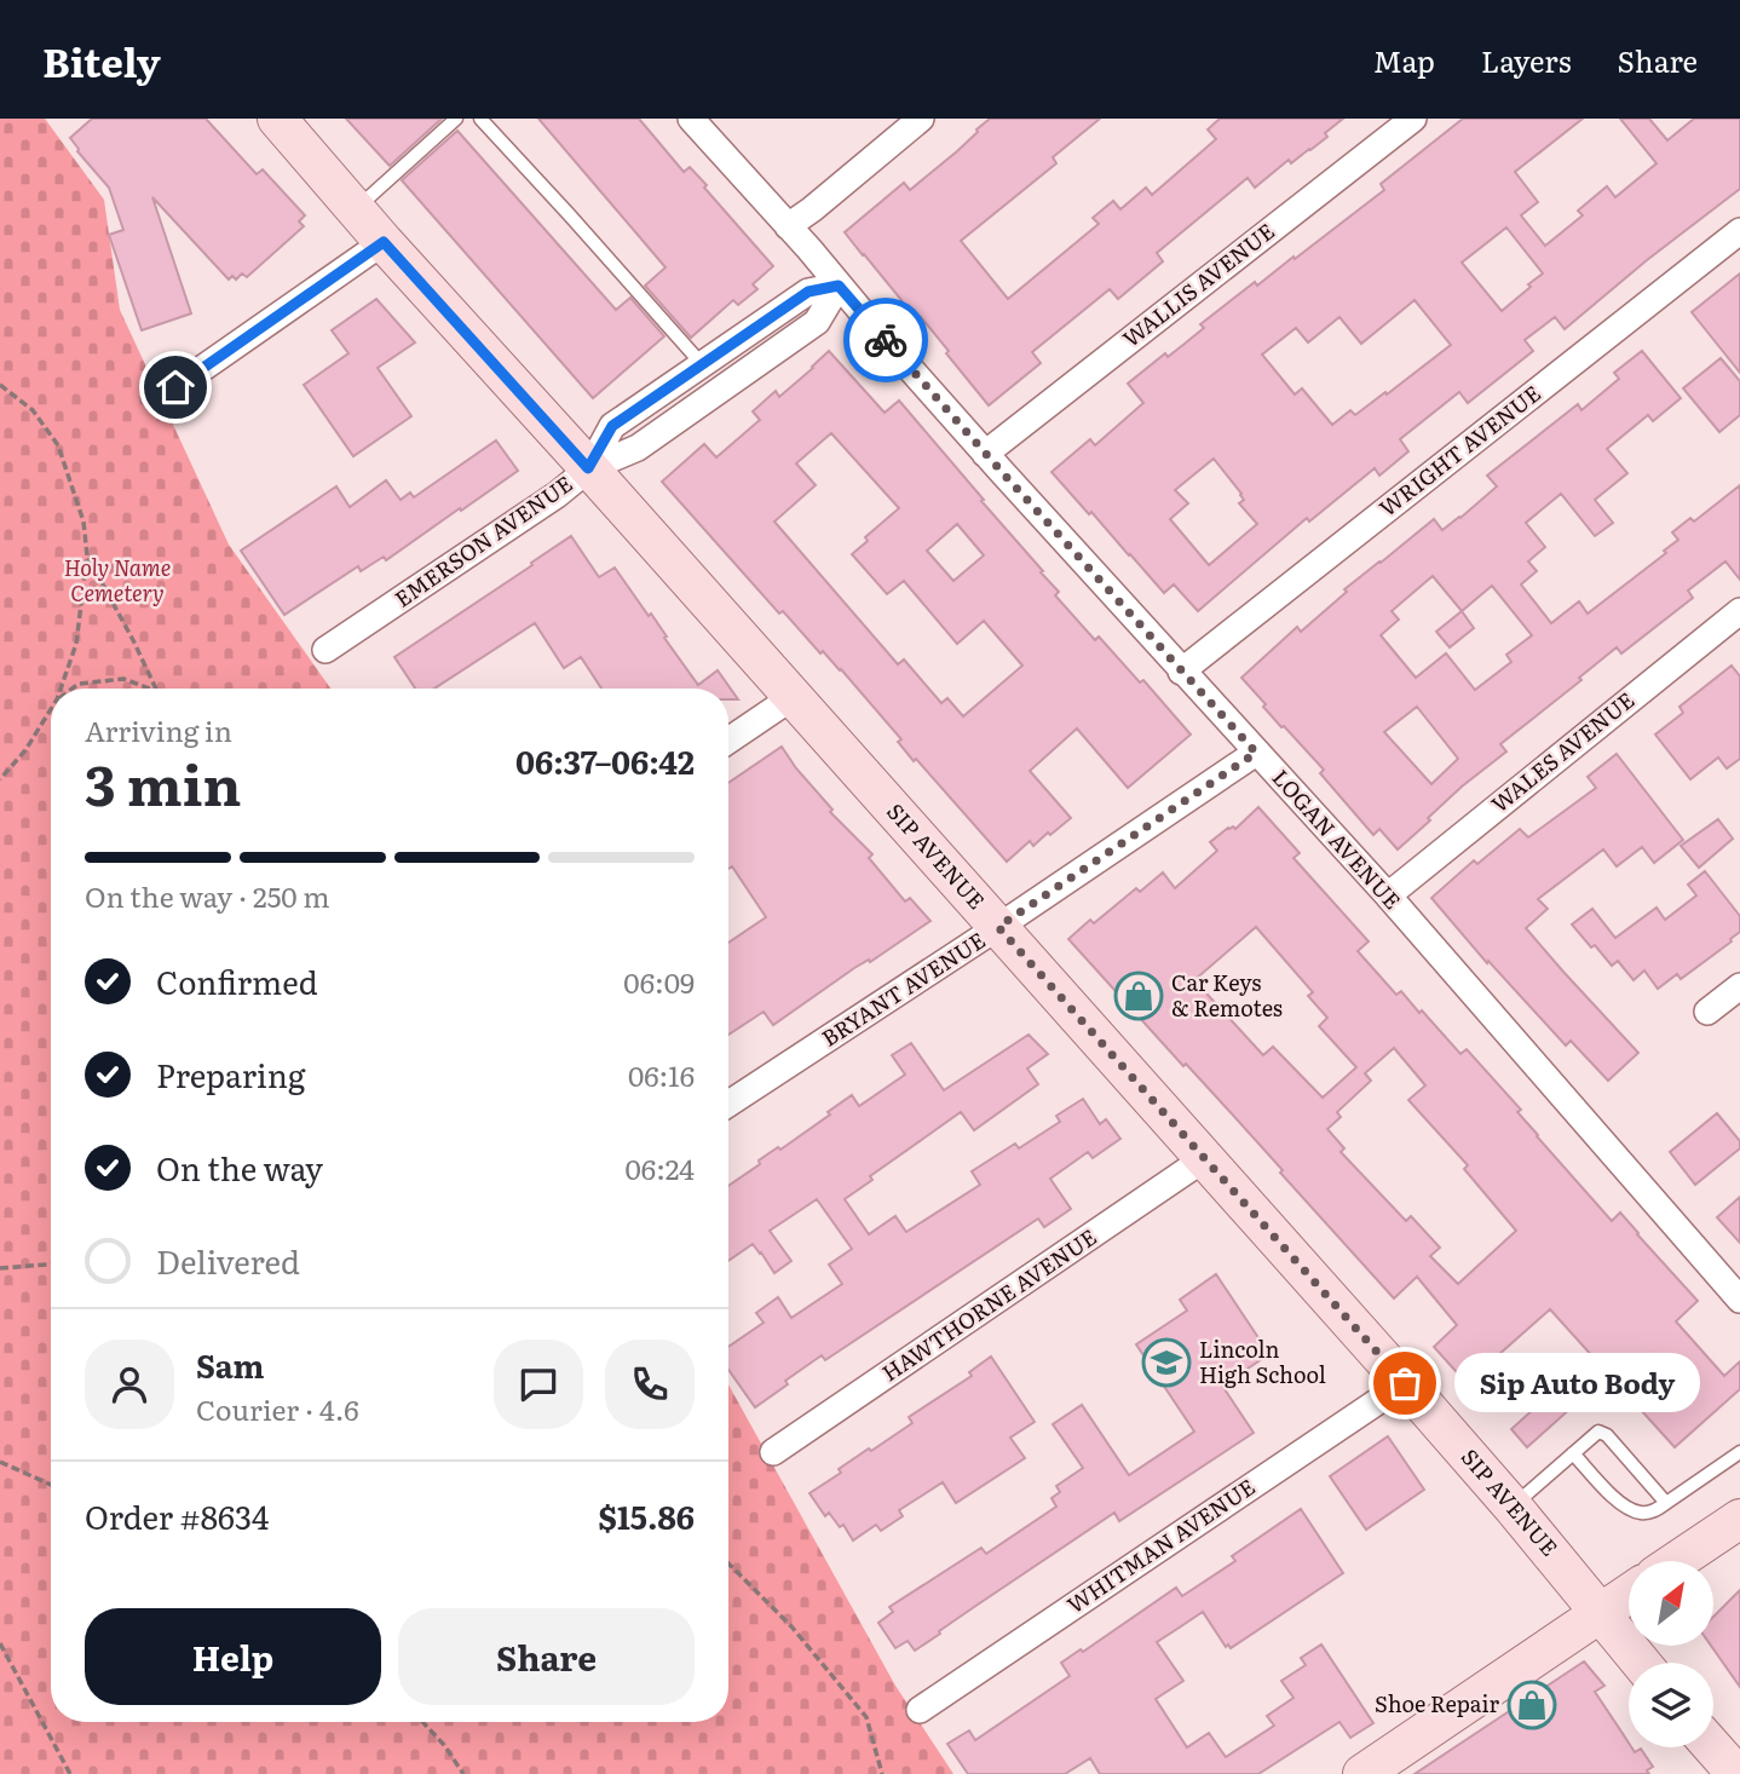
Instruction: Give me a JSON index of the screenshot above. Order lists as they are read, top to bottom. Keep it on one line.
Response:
{"streets":{"street":["WALLIS AVENUE","WRIGHT AVENUE","EMERSON AVENUE","WALES AVENUE","LOGAN AVENUE","SIP AVENUE","BRYANT AVENUE","HAWTHORNE AVENUE","WHITMAN AVENUE"]},"crossings":[["WALLIS AVENUE","LOGAN AVENUE"],["WRIGHT AVENUE","LOGAN AVENUE"],["EMERSON AVENUE","LOGAN AVENUE"],["EMERSON AVENUE","SIP AVENUE"],["WALES AVENUE","LOGAN AVENUE"],["LOGAN AVENUE","BRYANT AVENUE"],["SIP AVENUE","BRYANT AVENUE"],["SIP AVENUE","HAWTHORNE AVENUE"],["SIP AVENUE","WHITMAN AVENUE"]],"parks":["Holy Name Cemetery"],"places":{"shop":["Car Keys & Remotes","Shoe Repair"],"school or university":["Lincoln High School"],"other":["Sip Auto Body"]},"north":"top right","page":{"header":"Bitely","nav":["Map","Layers","Share"],"heading":["3 min","Arriving in","06:37–06:42"],"panel":["Sam","Courier · 4.6","Order #8634","$15.86"],"bar":"On the way · 250 m","list":[["Confirmed","06:09"],["Preparing","06:16"],["On the way","06:24"],"Delivered"],"bubble":"Sip Auto Body","buttons":["Help","Share"]}}
